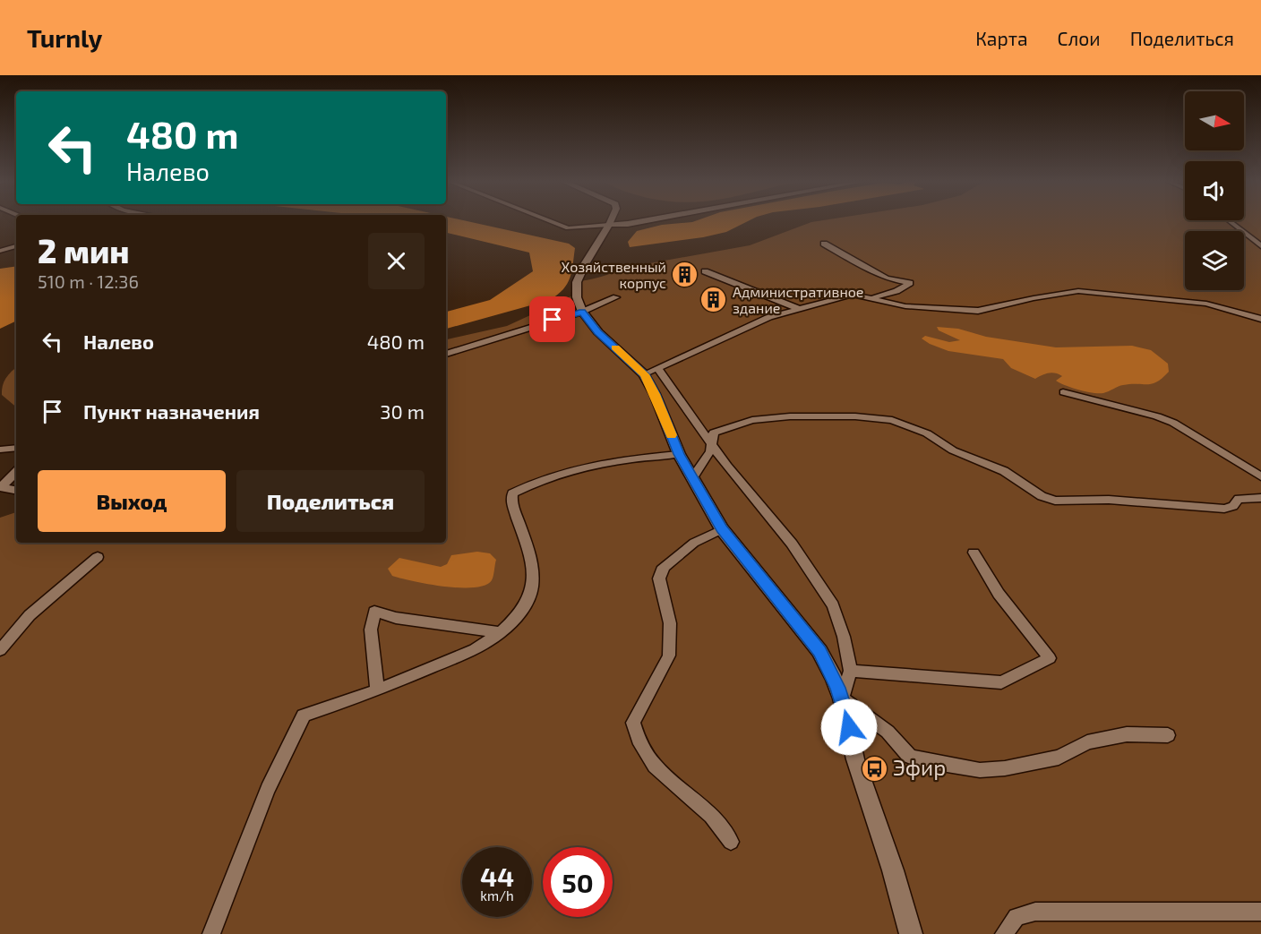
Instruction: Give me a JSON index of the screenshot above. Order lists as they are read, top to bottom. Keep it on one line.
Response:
{"places":{"building":["Хозяйственный корпус","Административное здание"],"bus stop":["Эфир"]},"north":"right","page":{"header":"Turnly","nav":["Карта","Слои","Поделиться"],"turn":["480 m","Налево"],"heading":["2 мин","510 m · 12:36"],"list":[{"name":"Налево","value":"480 m"},{"name":"Пункт назначения","value":"30 m"}],"buttons":["Выход","Поделиться"],"speed":"44 km/h","limit":"50"}}
